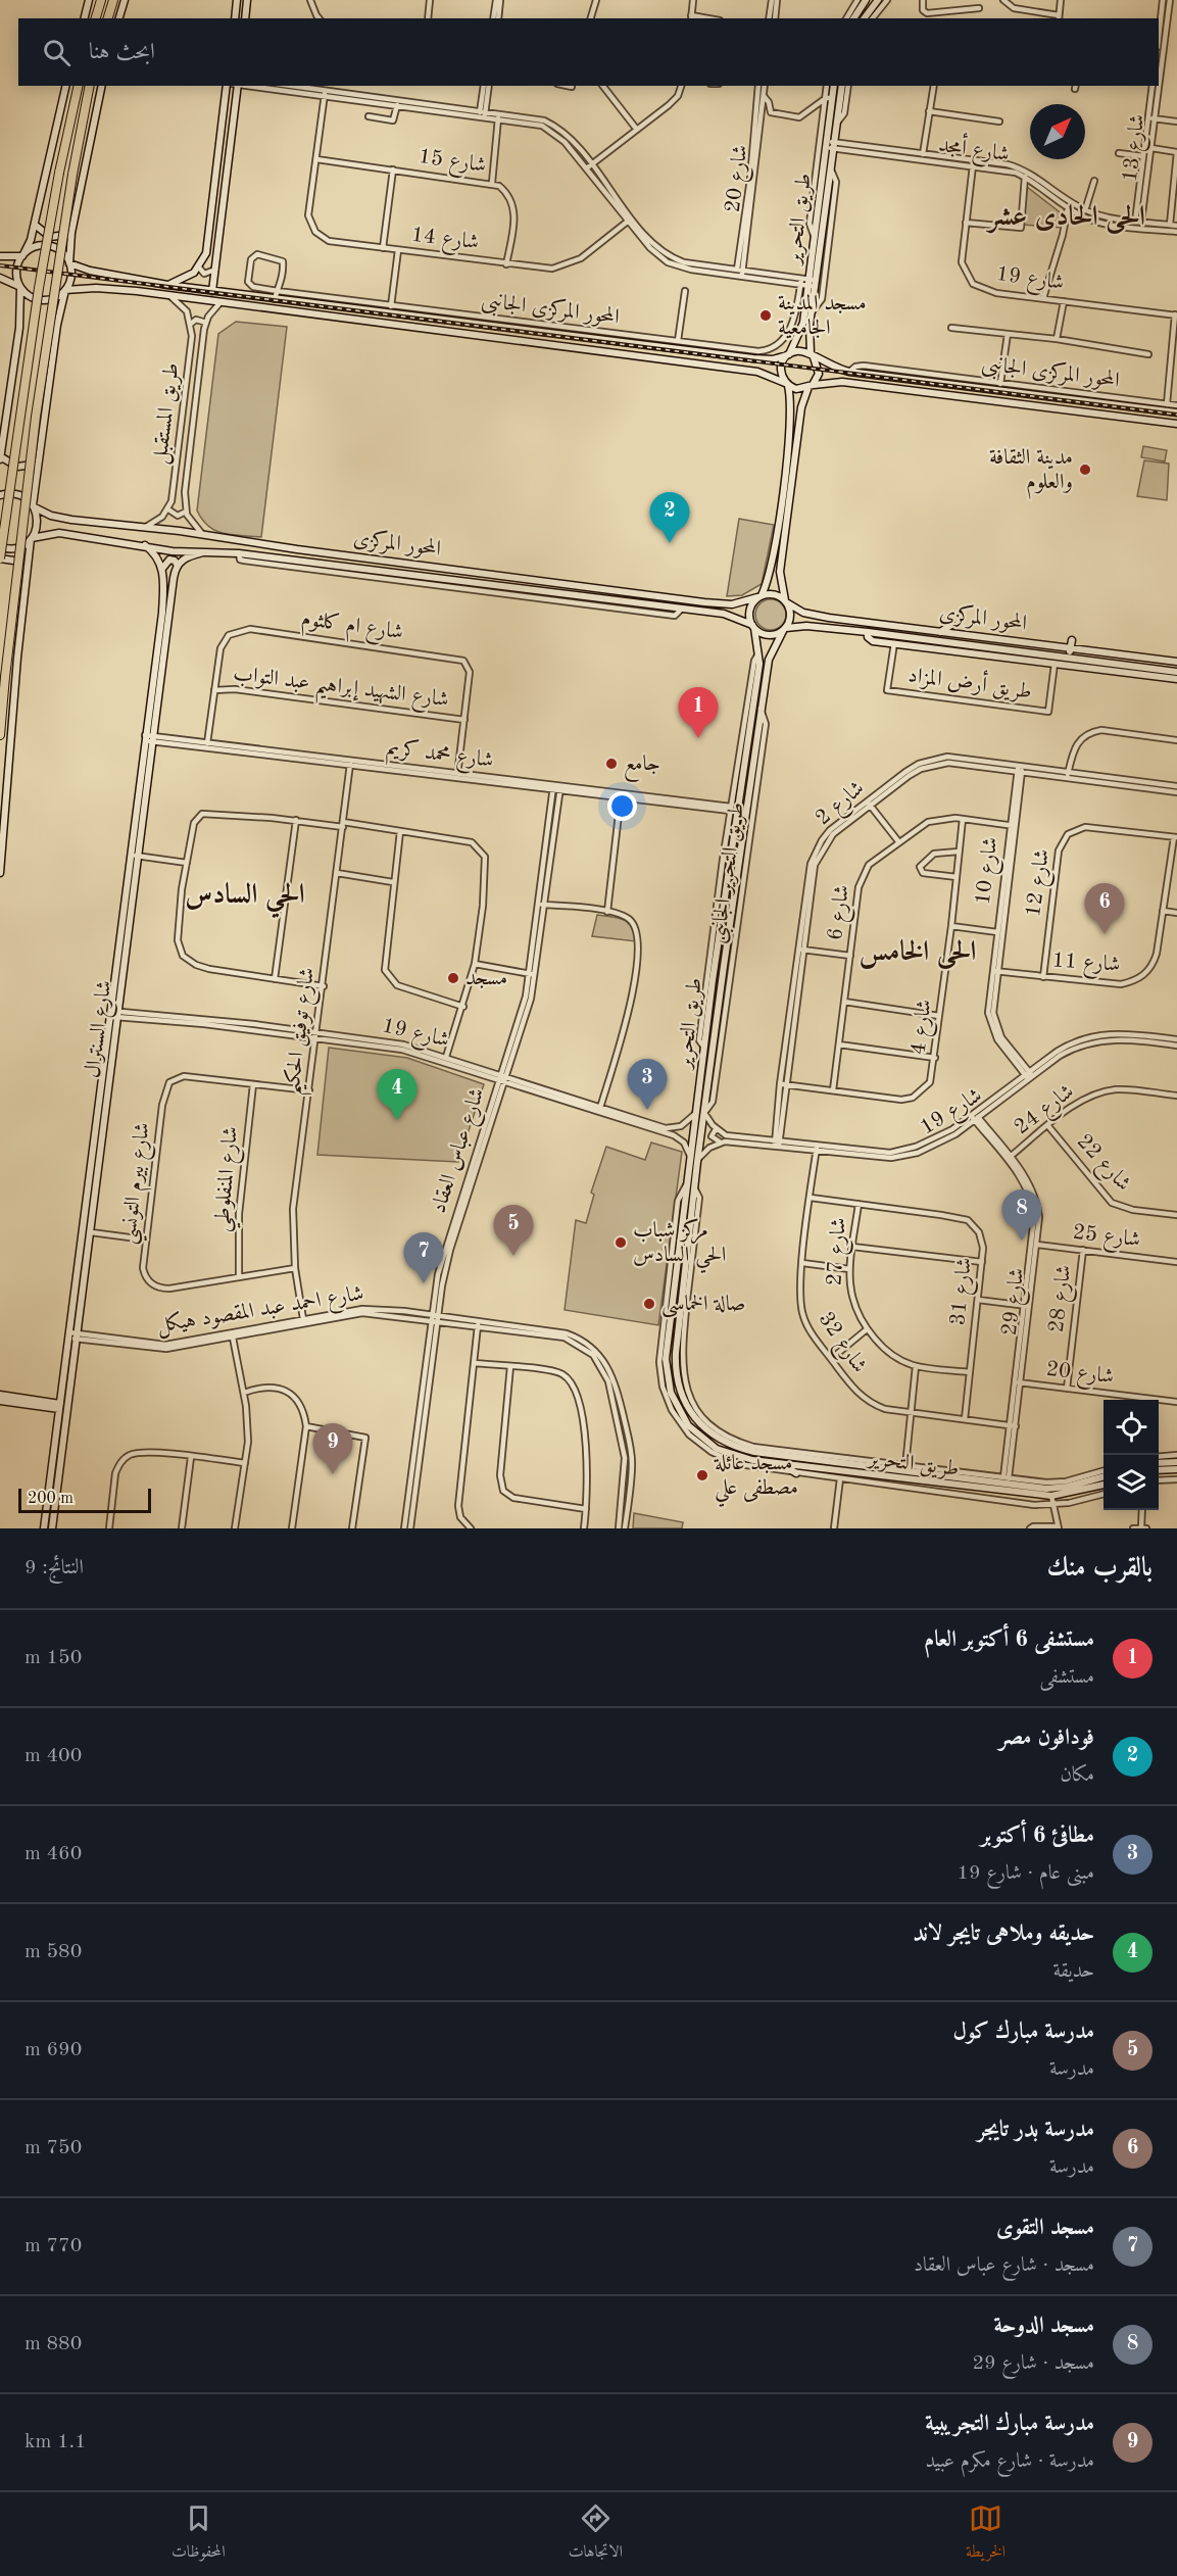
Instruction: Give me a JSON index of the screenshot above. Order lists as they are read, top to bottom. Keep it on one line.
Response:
{"streets":{"main road":["طريق التحرير","المحور المركزى","شارع السنترال"],"street":["شارع 13","شارع أمجد","شارع 15","شارع 20","شارع 14","شارع 19","المحور المركزى الجانبى","طريق المستقبل","شارع ام كلثوم","طريق أرض المزاد","شارع الشهيد إبراهيم عبد التواب","شارع محمد كريم","شارع 2","شارع 10","طريق التحرير الجانبى","شارع 12","شارع 6","شارع 11","شارع 4","شارع توفيق الحكيم","شارع 24","شارع عباس العقاد","شارع 22","شارع المنفلوطي","شارع بيرم التونسي","شارع 25","شارع 27","شارع 31","شارع 28","شارع 29","شارع احمد عبد المقصود هيكل","شارع 32"]},"crossings":[["شارع 13","شارع أمجد"],["شارع أمجد","طريق التحرير"],["شارع أمجد","شارع 19"],["شارع 15","شارع 14"],["شارع 20","شارع 28"],["شارع 20","شارع 29"],["طريق التحرير","المحور المركزى الجانبى"],["طريق التحرير","المحور المركزى"],["طريق التحرير","طريق التحرير الجانبى"],["شارع 19","شارع 2"],["شارع 19","شارع 10"],["شارع 19","شارع السنترال"],["شارع 19","شارع توفيق الحكيم"],["شارع 19","شارع عباس العقاد"],["شارع 19","شارع 29"],["شارع 19","شارع 32"],["شارع ام كلثوم","شارع الشهيد إبراهيم عبد التواب"],["شارع ام كلثوم","شارع محمد كريم"],["شارع محمد كريم","طريق التحرير الجانبى"],["شارع محمد كريم","شارع السنترال"],["شارع محمد كريم","شارع توفيق الحكيم"],["شارع محمد كريم","شارع عباس العقاد"],["شارع 2","شارع 10"],["شارع 2","شارع 4"],["شارع 10","شارع 6"],["شارع 10","شارع 11"],["شارع 12","شارع 11"],["شارع 6","شارع 4"],["شارع السنترال","شارع احمد عبد المقصود هيكل"],["شارع توفيق الحكيم","شارع بيرم التونسي"],["شارع توفيق الحكيم","شارع احمد عبد المقصود هيكل"],["شارع 24","شارع 22"],["شارع 24","شارع 29"],["شارع عباس العقاد","شارع احمد عبد المقصود هيكل"],["شارع المنفلوطي","شارع بيرم التونسي"],["شارع 25","شارع 28"],["شارع 25","شارع 29"],["شارع 27","شارع 31"],["شارع 31","شارع 32"],["شارع 29","شارع 32"]],"districts":["الحى الحادى عشر","الحي السادس","الحى الخامس"],"places":["مسجد المدينة الجامعية","مدينة الثقافة والعلوم","جامع","مسجد","مركز شباب الحي السادس","صالة الخماسى","مسجد عائلة مصطفى علي"],"scale_bar":"200 m","north":"top right","page":{"search":"ابحث هنا","pins":["2","1","6","3","4","8","5","7","9"],"scale":"200 m","heading":["بالقرب منك","النتائج: 9"],"list":[{"mark":"1","name":"مستشفى 6 أكتوبر العام","note":"مستشفى","value":"150 m"},{"mark":"2","name":"فودافون مصر","note":"مكان","value":"400 m"},{"mark":"3","name":"مطافئ 6 أكتوبر","note":"مبنى عام · شارع 19","value":"460 m"},{"mark":"4","name":"حديقه وملاهى تايجر لاند","note":"حديقة","value":"580 m"},{"mark":"5","name":"مدرسة مبارك كول","note":"مدرسة","value":"690 m"},{"mark":"6","name":"مدرسة بدر تايجر","note":"مدرسة","value":"750 m"},{"mark":"7","name":"مسجد التقوى","note":"مسجد · شارع عباس العقاد","value":"770 m"},{"mark":"8","name":"مسجد الدوحة","note":"مسجد · شارع 29","value":"880 m"},{"mark":"9","name":"مدرسة مبارك التجريبية","note":"مدرسة · شارع مكرم عبيد","value":"1.1 km"}],"nav":["الخريطة","الاتجاهات","المحفوظات"]}}
